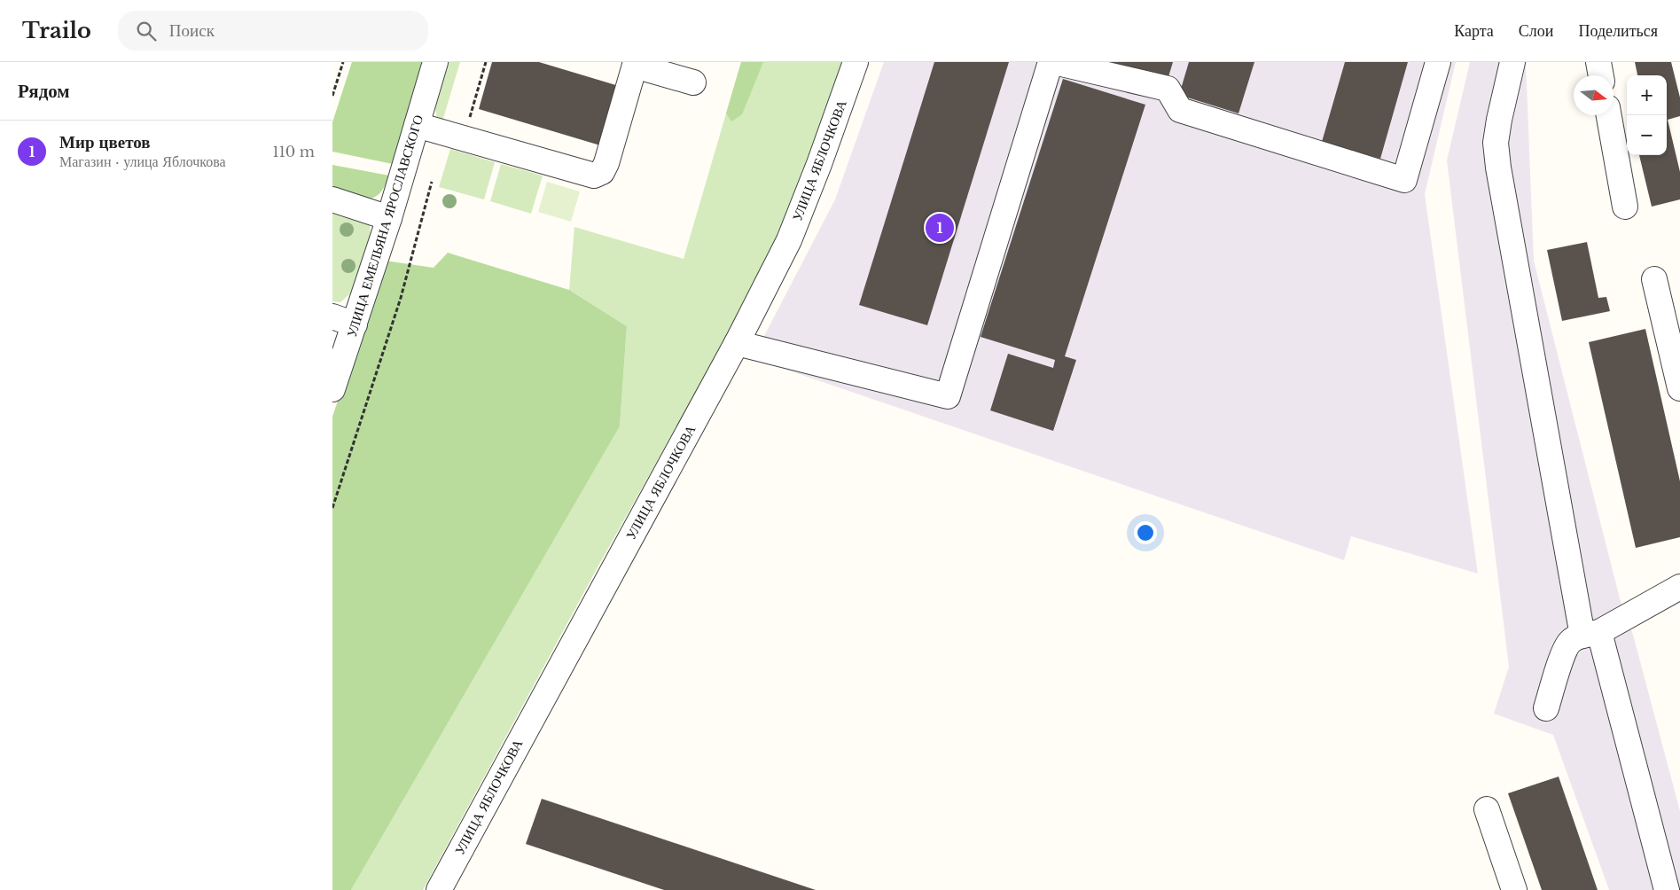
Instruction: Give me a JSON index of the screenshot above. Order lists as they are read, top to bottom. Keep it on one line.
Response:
{"streets":{"street":["УЛИЦА ЯБЛОЧКОВА","УЛИЦА ЕМЕЛЬЯНА ЯРОСЛАВСКОГО"]},"north":"right","page":{"header":"Trailo","search":"Поиск","nav":["Карта","Слои","Поделиться"],"heading":"Рядом","map_buttons":["+","−"],"list":[{"mark":"1","name":"Мир цветов","note":"Магазин · улица Яблочкова","value":"110 m"}],"pins":"1"}}
